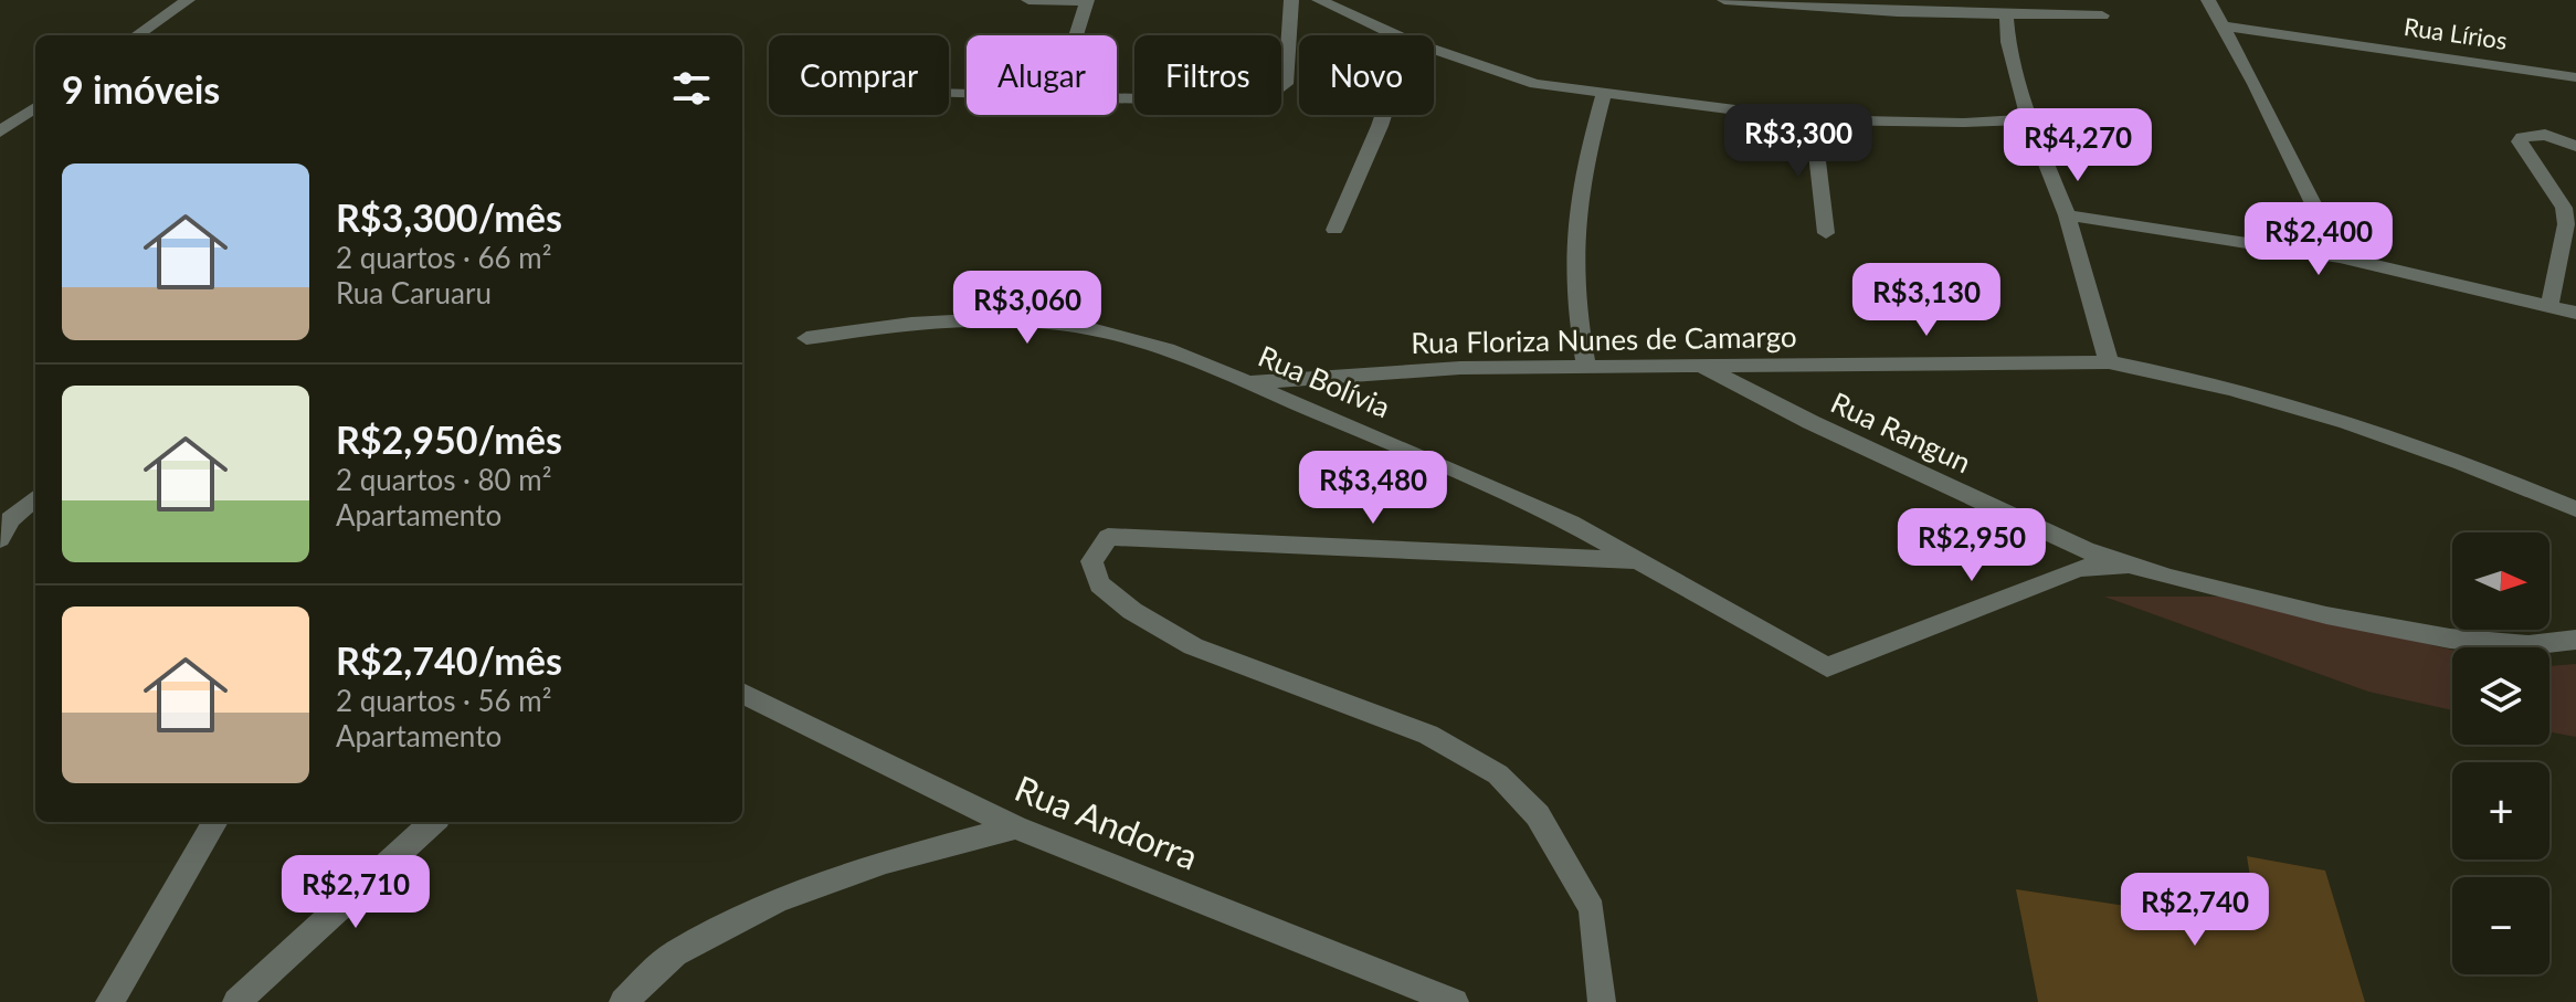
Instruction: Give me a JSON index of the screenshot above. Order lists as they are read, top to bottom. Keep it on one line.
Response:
{"streets":{"street":["Rua Lírios","Rua Floriza Nunes de Camargo","Rua Bolívia","Rua Rangun","Rua Andorra"]},"crossings":[["Rua Floriza Nunes de Camargo","Rua Bolívia"],["Rua Floriza Nunes de Camargo","Rua Rangun"],["Rua Bolívia","Rua Rangun"]],"north":"right","page":{"chip":["Comprar","Alugar","Filtros","Novo"],"heading":"9 imóveis","price":["R$3,300","R$4,270","R$2,400","R$3,130","R$3,060","R$3,480","R$2,950","R$2,710","R$2,740"],"list":[{"name":"R$3,300/mês","note":"2 quartos · 66 m² · Rua Caruaru"},{"name":"R$2,950/mês","note":"2 quartos · 80 m² · Apartamento"},{"name":"R$2,740/mês","note":"2 quartos · 56 m² · Apartamento"}],"map_buttons":["+","−"]}}
